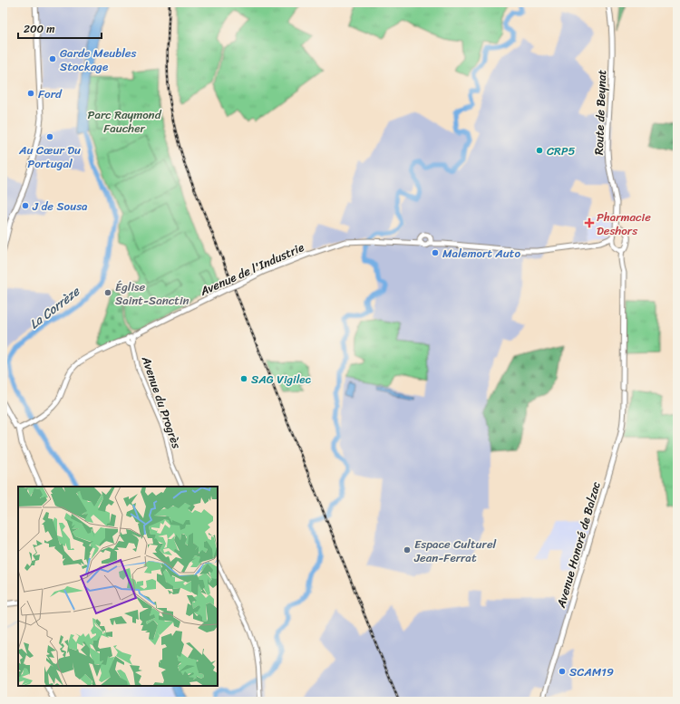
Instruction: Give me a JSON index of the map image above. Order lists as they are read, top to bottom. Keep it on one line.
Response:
{"streets":{"main road":["Route de Beynat","Avenue de l'Industrie","Avenue Honoré de Balzac"],"street":["Avenue du Progrès"]},"crossings":[["Route de Beynat","Avenue Honoré de Balzac"],["Avenue de l'Industrie","Avenue du Progrès"]],"water":["La Corrèze"],"parks":["Parc Raymond Faucher"],"places":{"other":["Garde Meubles Stockage","Ford","Au Cœur Du Portugal","CRP5","J de Sousa","Malemort Auto","Église Saint-Sanctin","SAG Vigilec","Espace Culturel Jean-Ferrat","SCAM19"],"health":["Pharmacie Deshors"]},"scale_bar":"200 m"}
